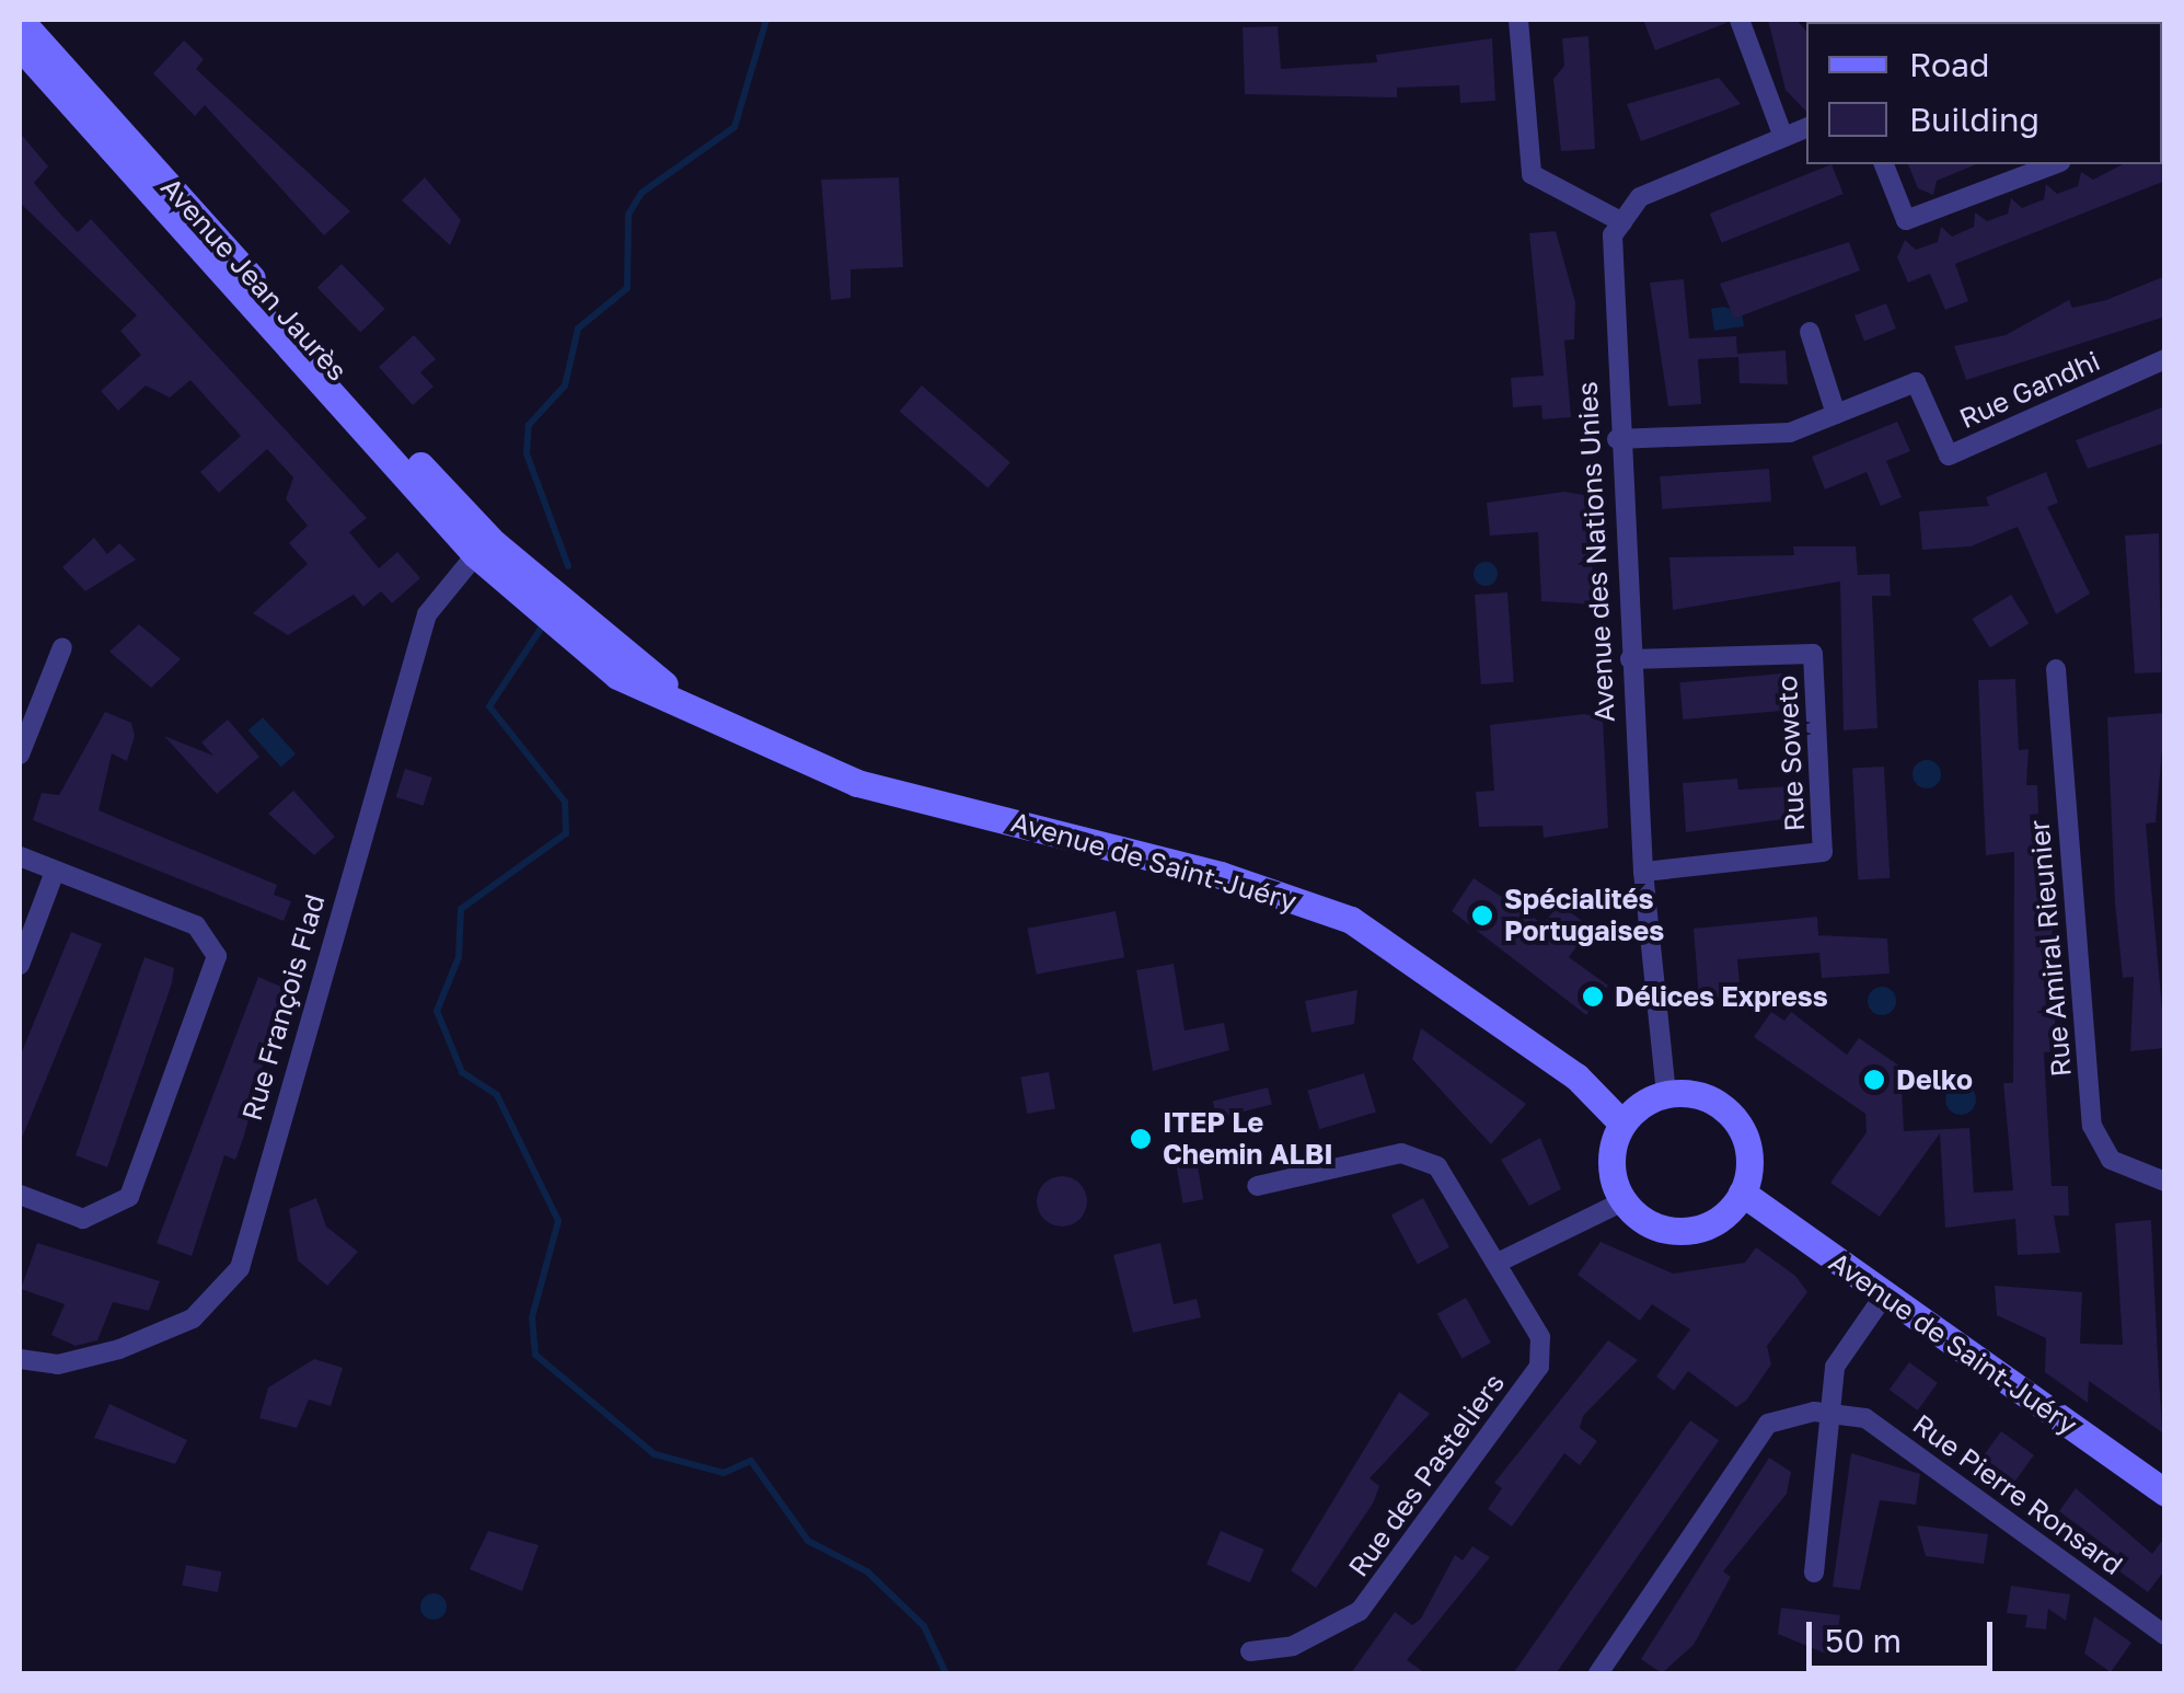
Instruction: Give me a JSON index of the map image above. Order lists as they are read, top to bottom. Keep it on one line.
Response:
{"streets":{"main road":["Avenue Jean Jaurès","Avenue de Saint-Juéry"],"street":["Rue Gandhi","Avenue des Nations Unies","Rue Soweto","Rue Amiral Rieunier","Rue François Flad","Rue des Pasteliers","Rue Pierre Ronsard"]},"crossings":[["Avenue Jean Jaurès","Avenue de Saint-Juéry"],["Avenue Jean Jaurès","Rue François Flad"],["Rue Gandhi","Avenue des Nations Unies"],["Avenue des Nations Unies","Rue Soweto"],["Avenue des Nations Unies","Avenue de Saint-Juéry"],["Avenue de Saint-Juéry","Rue François Flad"]],"places":["Spécialités Portugaises","Délices Express","Delko","ITEP Le Chemin ALBI"],"legend":["Road","Building"],"scale_bar":"50 m"}
